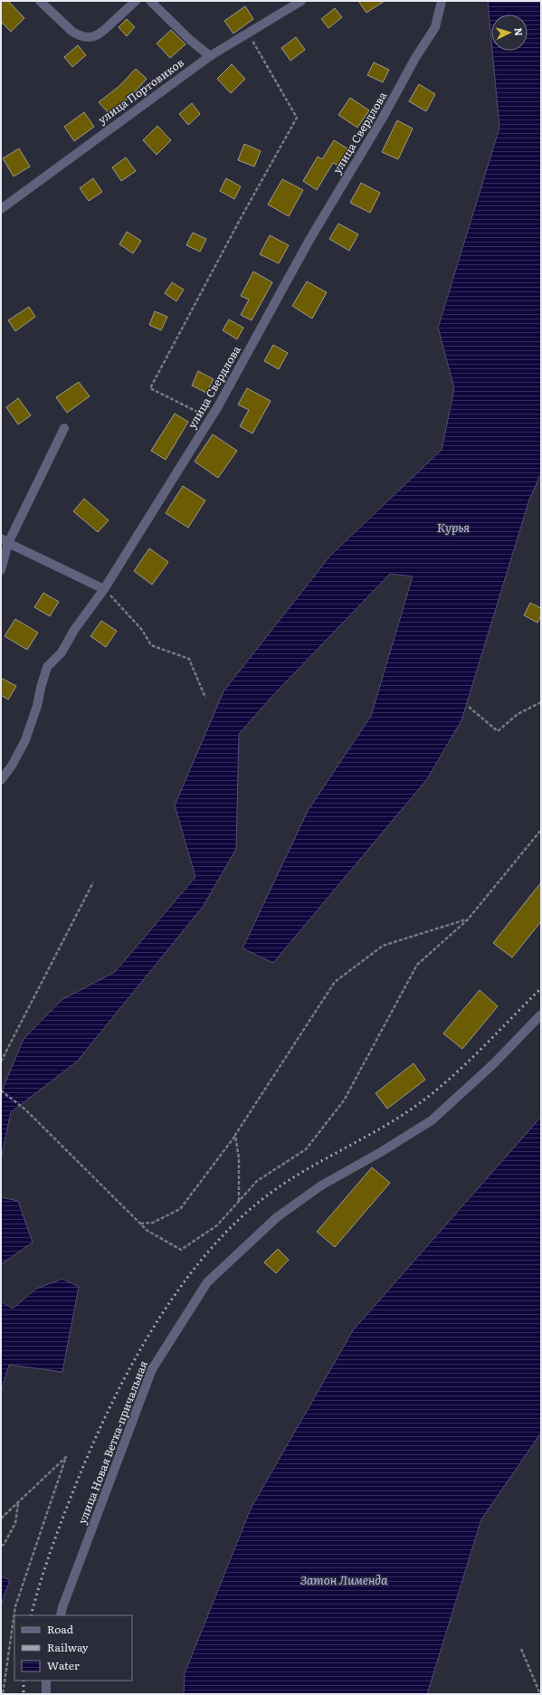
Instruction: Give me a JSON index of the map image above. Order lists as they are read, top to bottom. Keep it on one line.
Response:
{"streets":{"street":["улица Портовиков","улица Свердлова","улица Новая Ветка-причальная"]},"water":["Курья","Затон Лименда"],"legend":["Road","Railway","Water"],"north":"right"}
